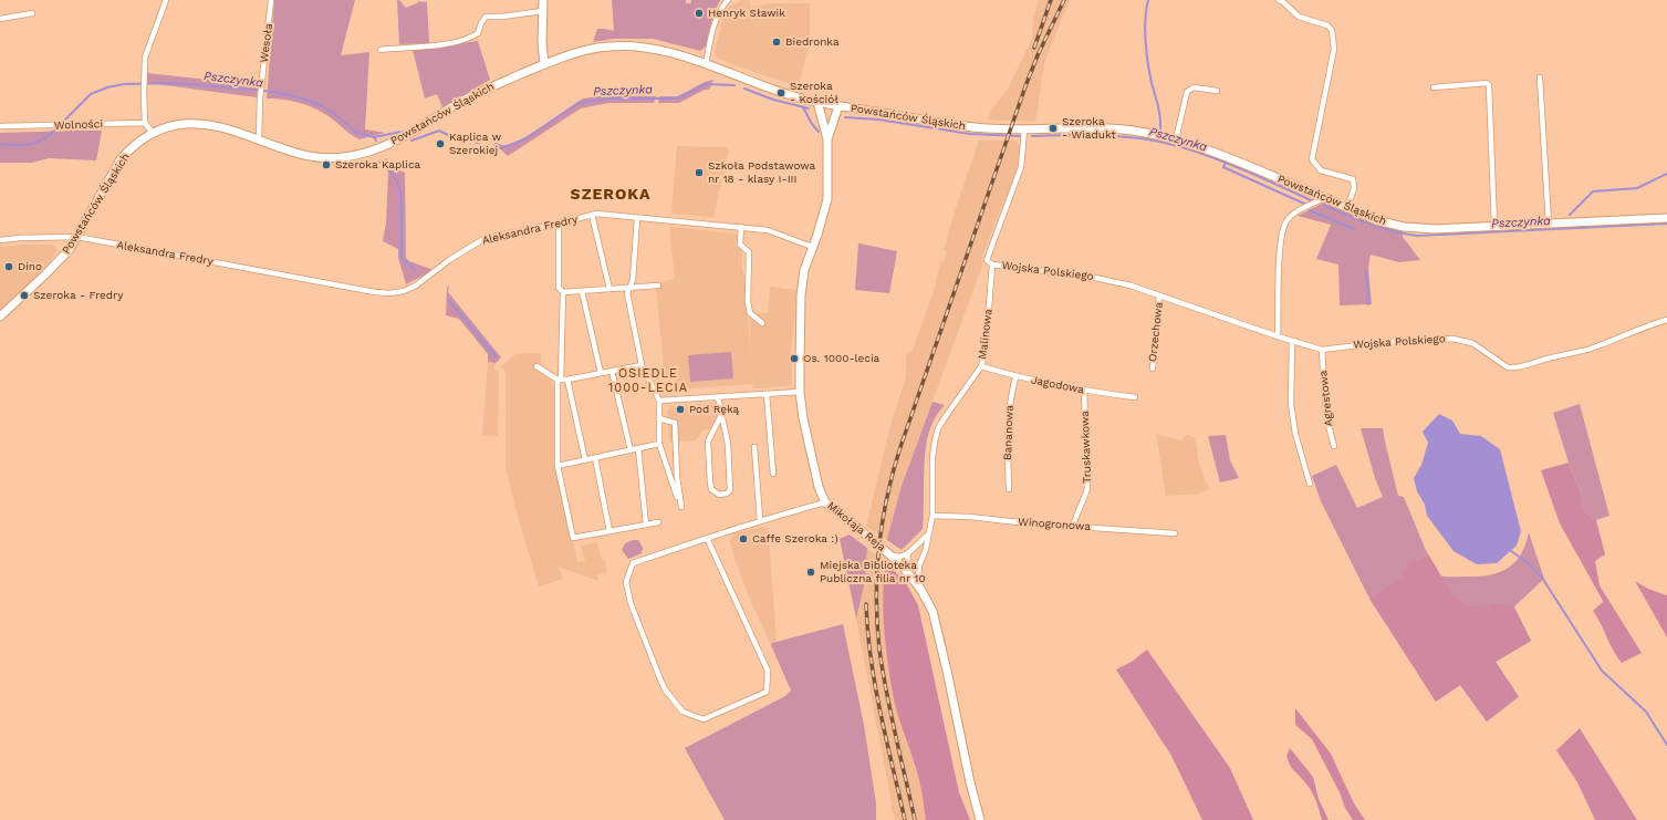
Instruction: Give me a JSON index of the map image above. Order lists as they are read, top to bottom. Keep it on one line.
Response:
{"streets":{"street":["Wesoła","Powstańców Śląskich","Wolności","Aleksandra Fredry","Wojska Polskiego","Orzechowa","Malinowa","Jagodowa","Agrestowa","Bananowa","Truskawkowa","Winogronowa","Mikołaja Reja"]},"crossings":[["Wesoła","Powstańców Śląskich"],["Powstańców Śląskich","Aleksandra Fredry"],["Powstańców Śląskich","Malinowa"],["Powstańców Śląskich","Mikołaja Reja"],["Aleksandra Fredry","Mikołaja Reja"],["Wojska Polskiego","Orzechowa"],["Wojska Polskiego","Malinowa"],["Wojska Polskiego","Agrestowa"],["Malinowa","Jagodowa"],["Malinowa","Winogronowa"],["Jagodowa","Bananowa"],["Jagodowa","Truskawkowa"],["Truskawkowa","Winogronowa"]],"districts":["SZEROKA","OSIEDLE 1000-LECIA"],"water":["Pszczynka"],"places":["Henryk Sławik","Biedronka","Szeroka - Kościół","Szeroka - Wiadukt","Kaplica w Szerokiej","Szeroka Kaplica","Szkoła Podstawowa nr 18 - klasy I-III","Dino","Szeroka - Fredry","Os. 1000-lecia","Pod Ręką","Caffe Szeroka :)","Miejska Biblioteka Publiczna filia nr 10"]}
